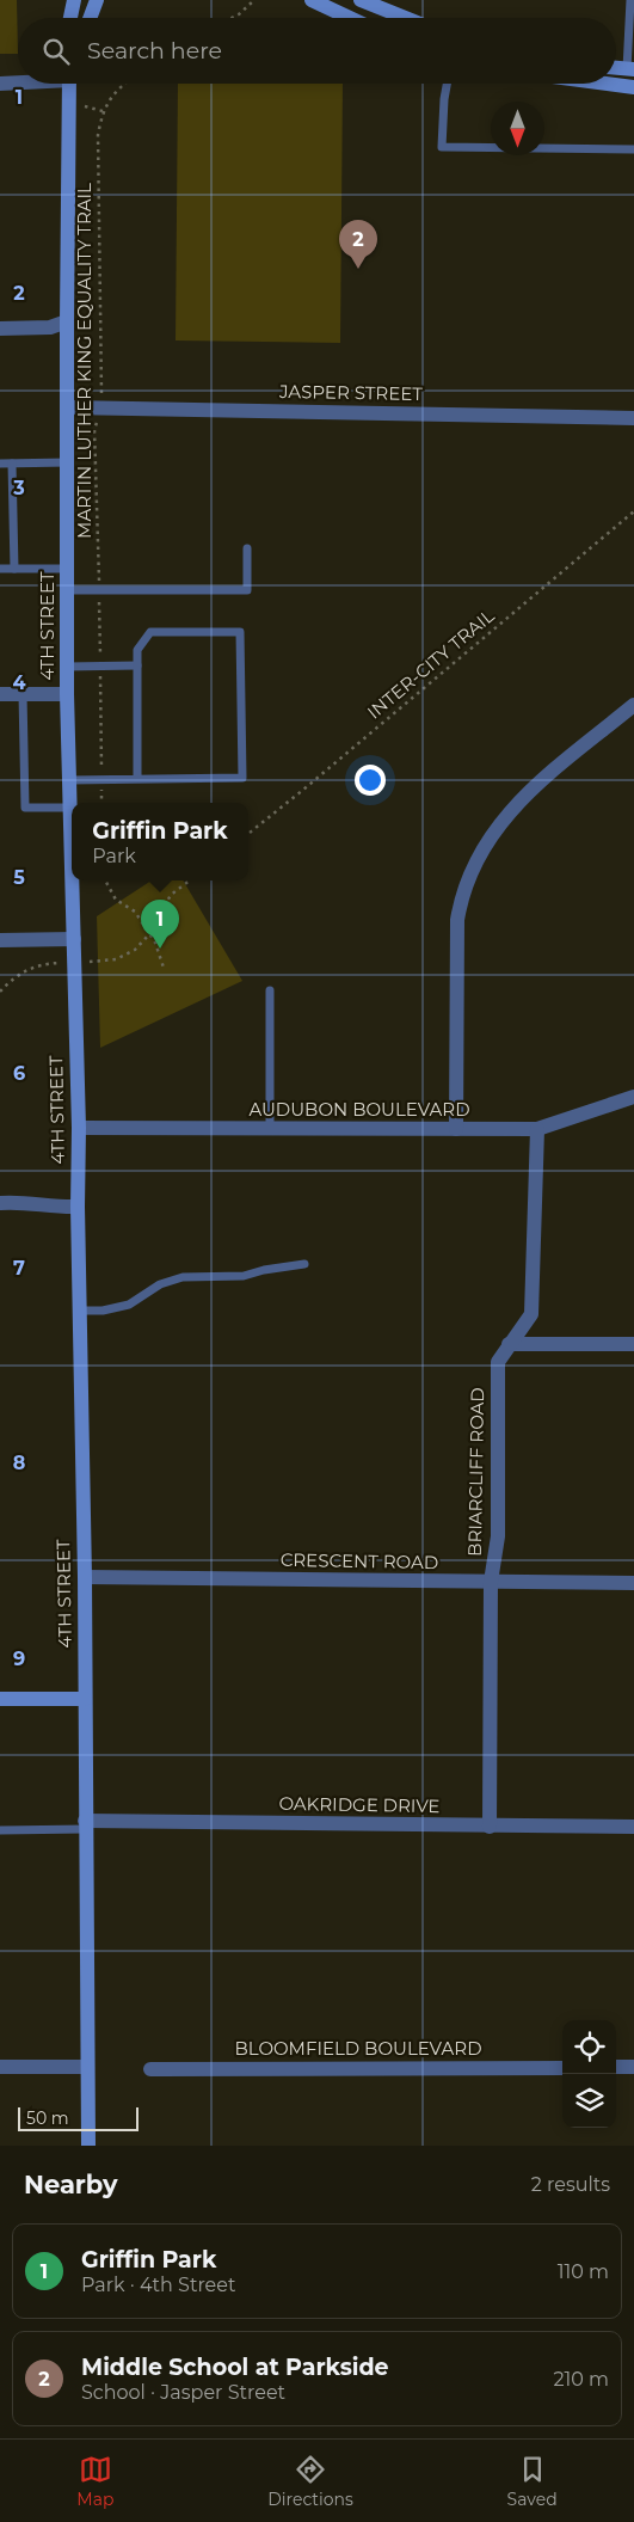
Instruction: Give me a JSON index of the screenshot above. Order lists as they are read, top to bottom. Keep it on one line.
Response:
{"streets":{"street":["JASPER STREET","4TH STREET","AUDUBON BOULEVARD","BRIARCLIFF ROAD","CRESCENT ROAD","OAKRIDGE DRIVE","BLOOMFIELD BOULEVARD"],"path":["MARTIN LUTHER KING EQUALITY TRAIL","INTER-CITY TRAIL"]},"crossings":[["MARTIN LUTHER KING EQUALITY TRAIL","JASPER STREET"],["JASPER STREET","4TH STREET"],["4TH STREET","AUDUBON BOULEVARD"],["4TH STREET","CRESCENT ROAD"],["4TH STREET","OAKRIDGE DRIVE"],["AUDUBON BOULEVARD","BRIARCLIFF ROAD"],["BRIARCLIFF ROAD","CRESCENT ROAD"],["BRIARCLIFF ROAD","OAKRIDGE DRIVE"]],"scale_bar":"50 m","north":"bottom","page":{"search":"Search here","pins":["2","1"],"popup":["Griffin Park","Park"],"scale":"50 m","heading":["Nearby","2 results"],"list":[{"mark":"1","name":"Griffin Park","note":"Park · 4th Street","value":"110 m"},{"mark":"2","name":"Middle School at Parkside","note":"School · Jasper Street","value":"210 m"}],"nav":["Map","Directions","Saved"]},"grid":{"rows":["1","2","3","4","5","6","7","8","9"]}}
